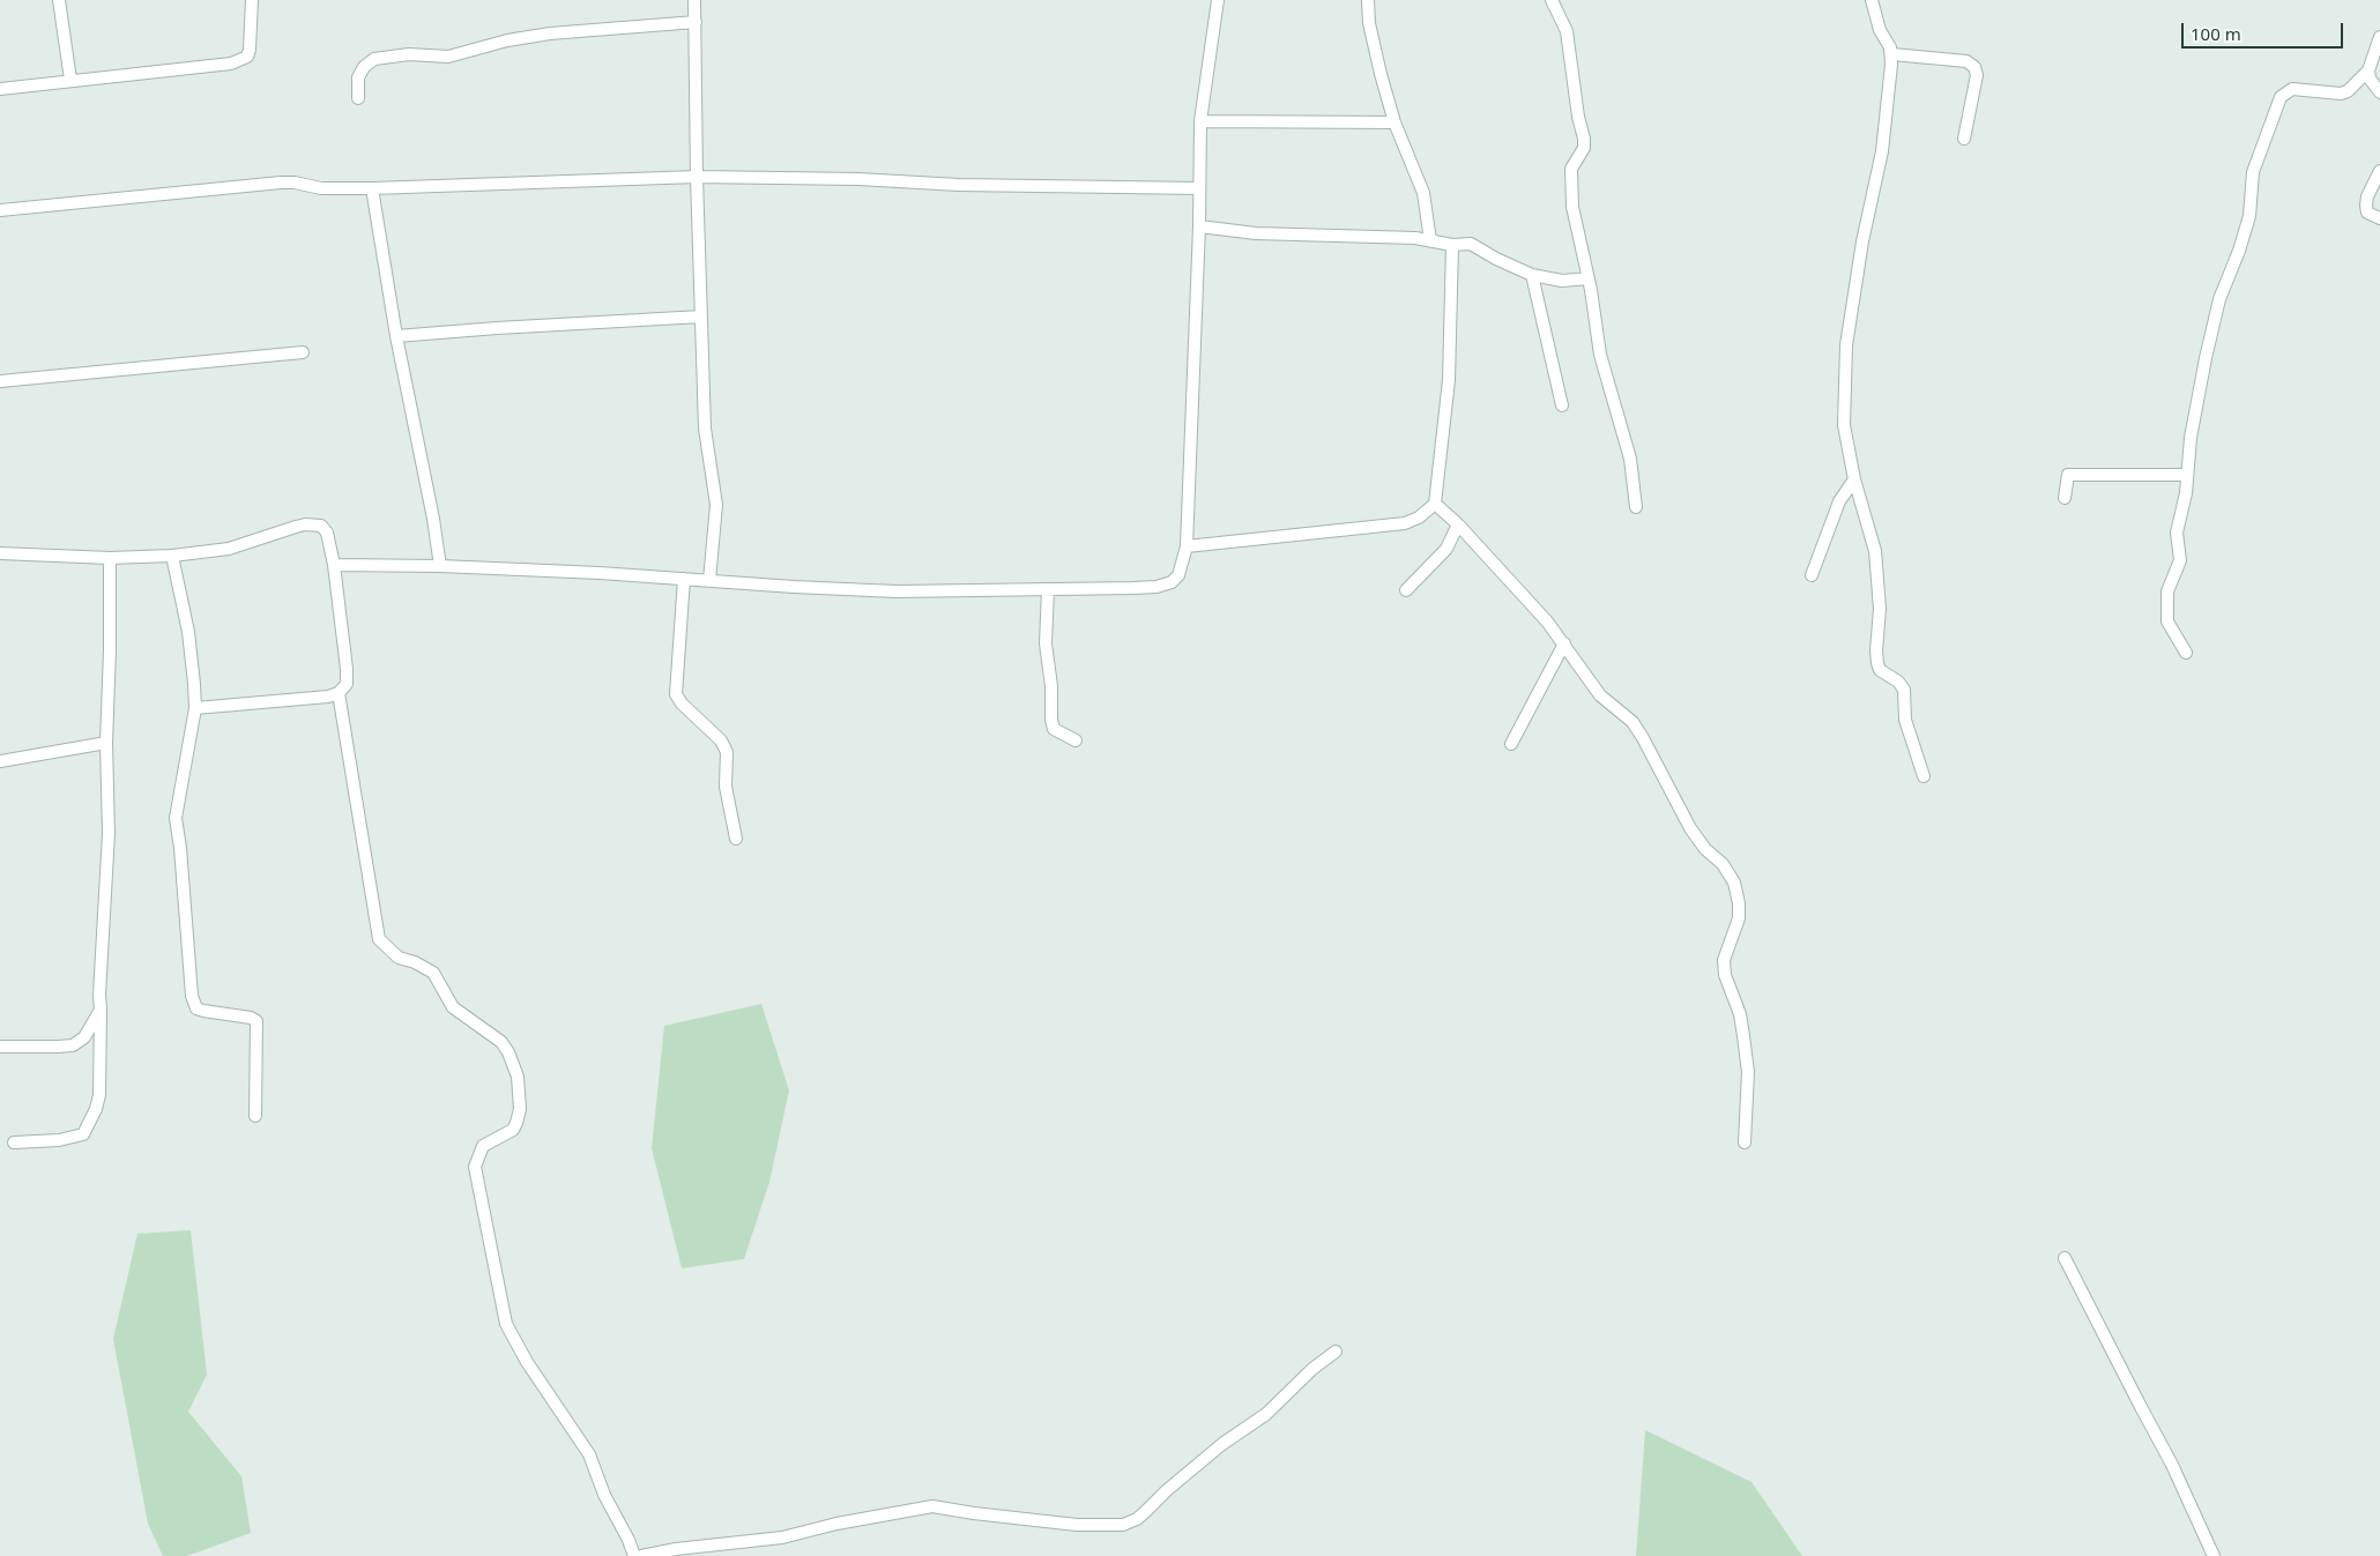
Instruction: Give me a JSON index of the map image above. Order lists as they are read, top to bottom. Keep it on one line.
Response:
{"scale_bar":"100 m"}
